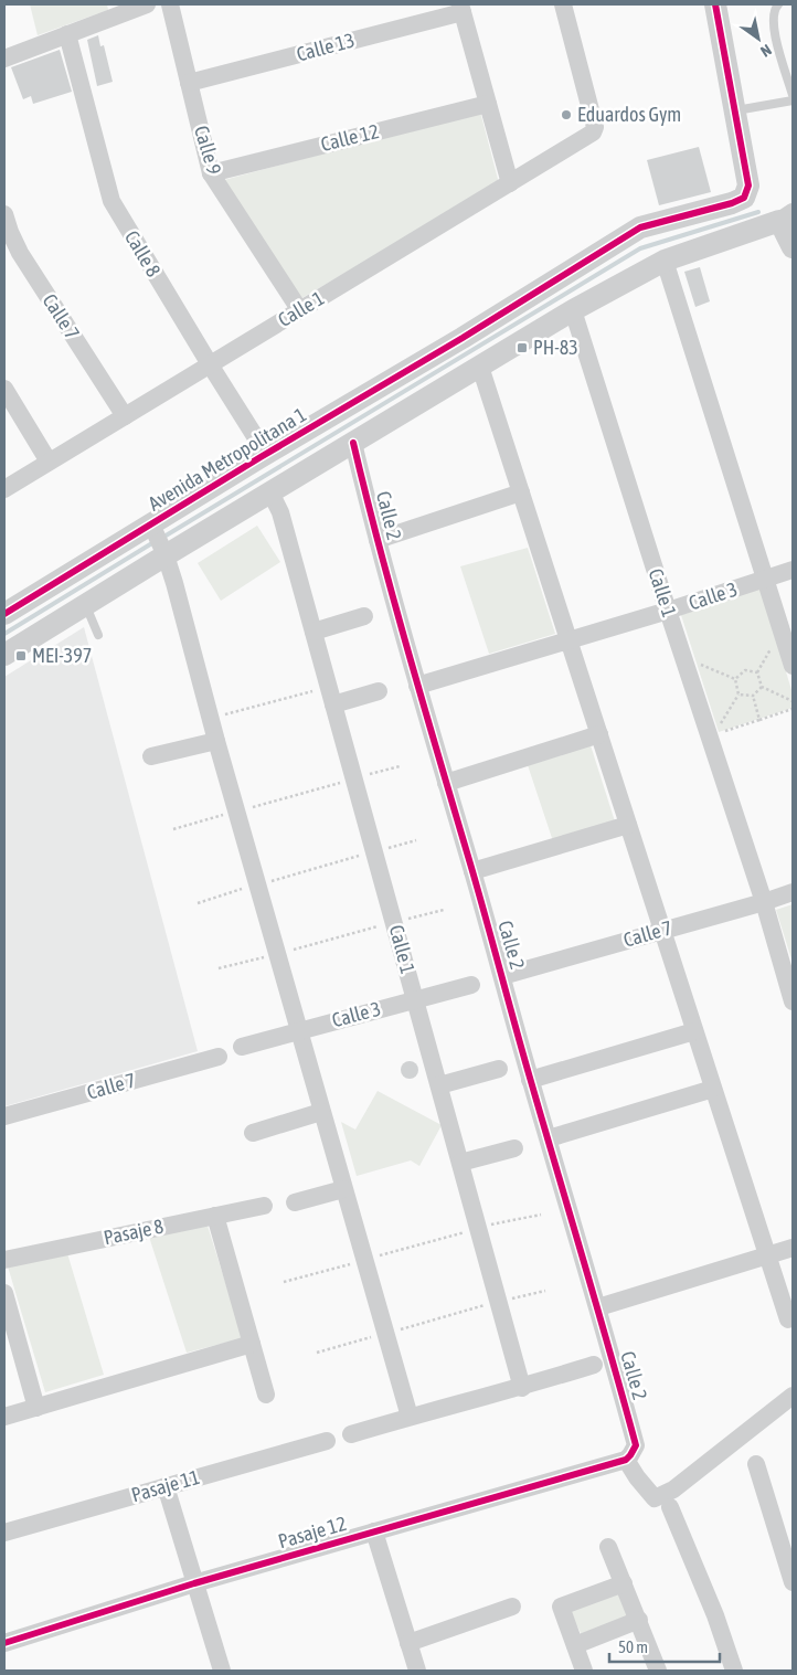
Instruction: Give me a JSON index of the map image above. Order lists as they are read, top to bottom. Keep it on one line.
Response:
{"streets":{"street":["Calle 13","Calle 12","Calle 9","Calle 8","Calle 1","Calle 7","Avenida Metropolitana 1","Calle 2","Calle 3","Pasaje 8","Pasaje 11","Pasaje 12"]},"crossings":[["Calle 13","Calle 9"],["Calle 12","Calle 9"],["Calle 9","Calle 1"],["Calle 8","Calle 1"],["Calle 8","Avenida Metropolitana 1"],["Calle 1","Calle 7"],["Calle 1","Avenida Metropolitana 1"],["Calle 1","Calle 3"],["Calle 7","Calle 2"],["Avenida Metropolitana 1","Calle 2"],["Calle 2","Calle 3"],["Calle 2","Pasaje 12"]],"places":{"other":["Eduardos Gym"],"transit":["PH-83","MEI-397"]},"scale_bar":"50 m","north":"bottom right"}
